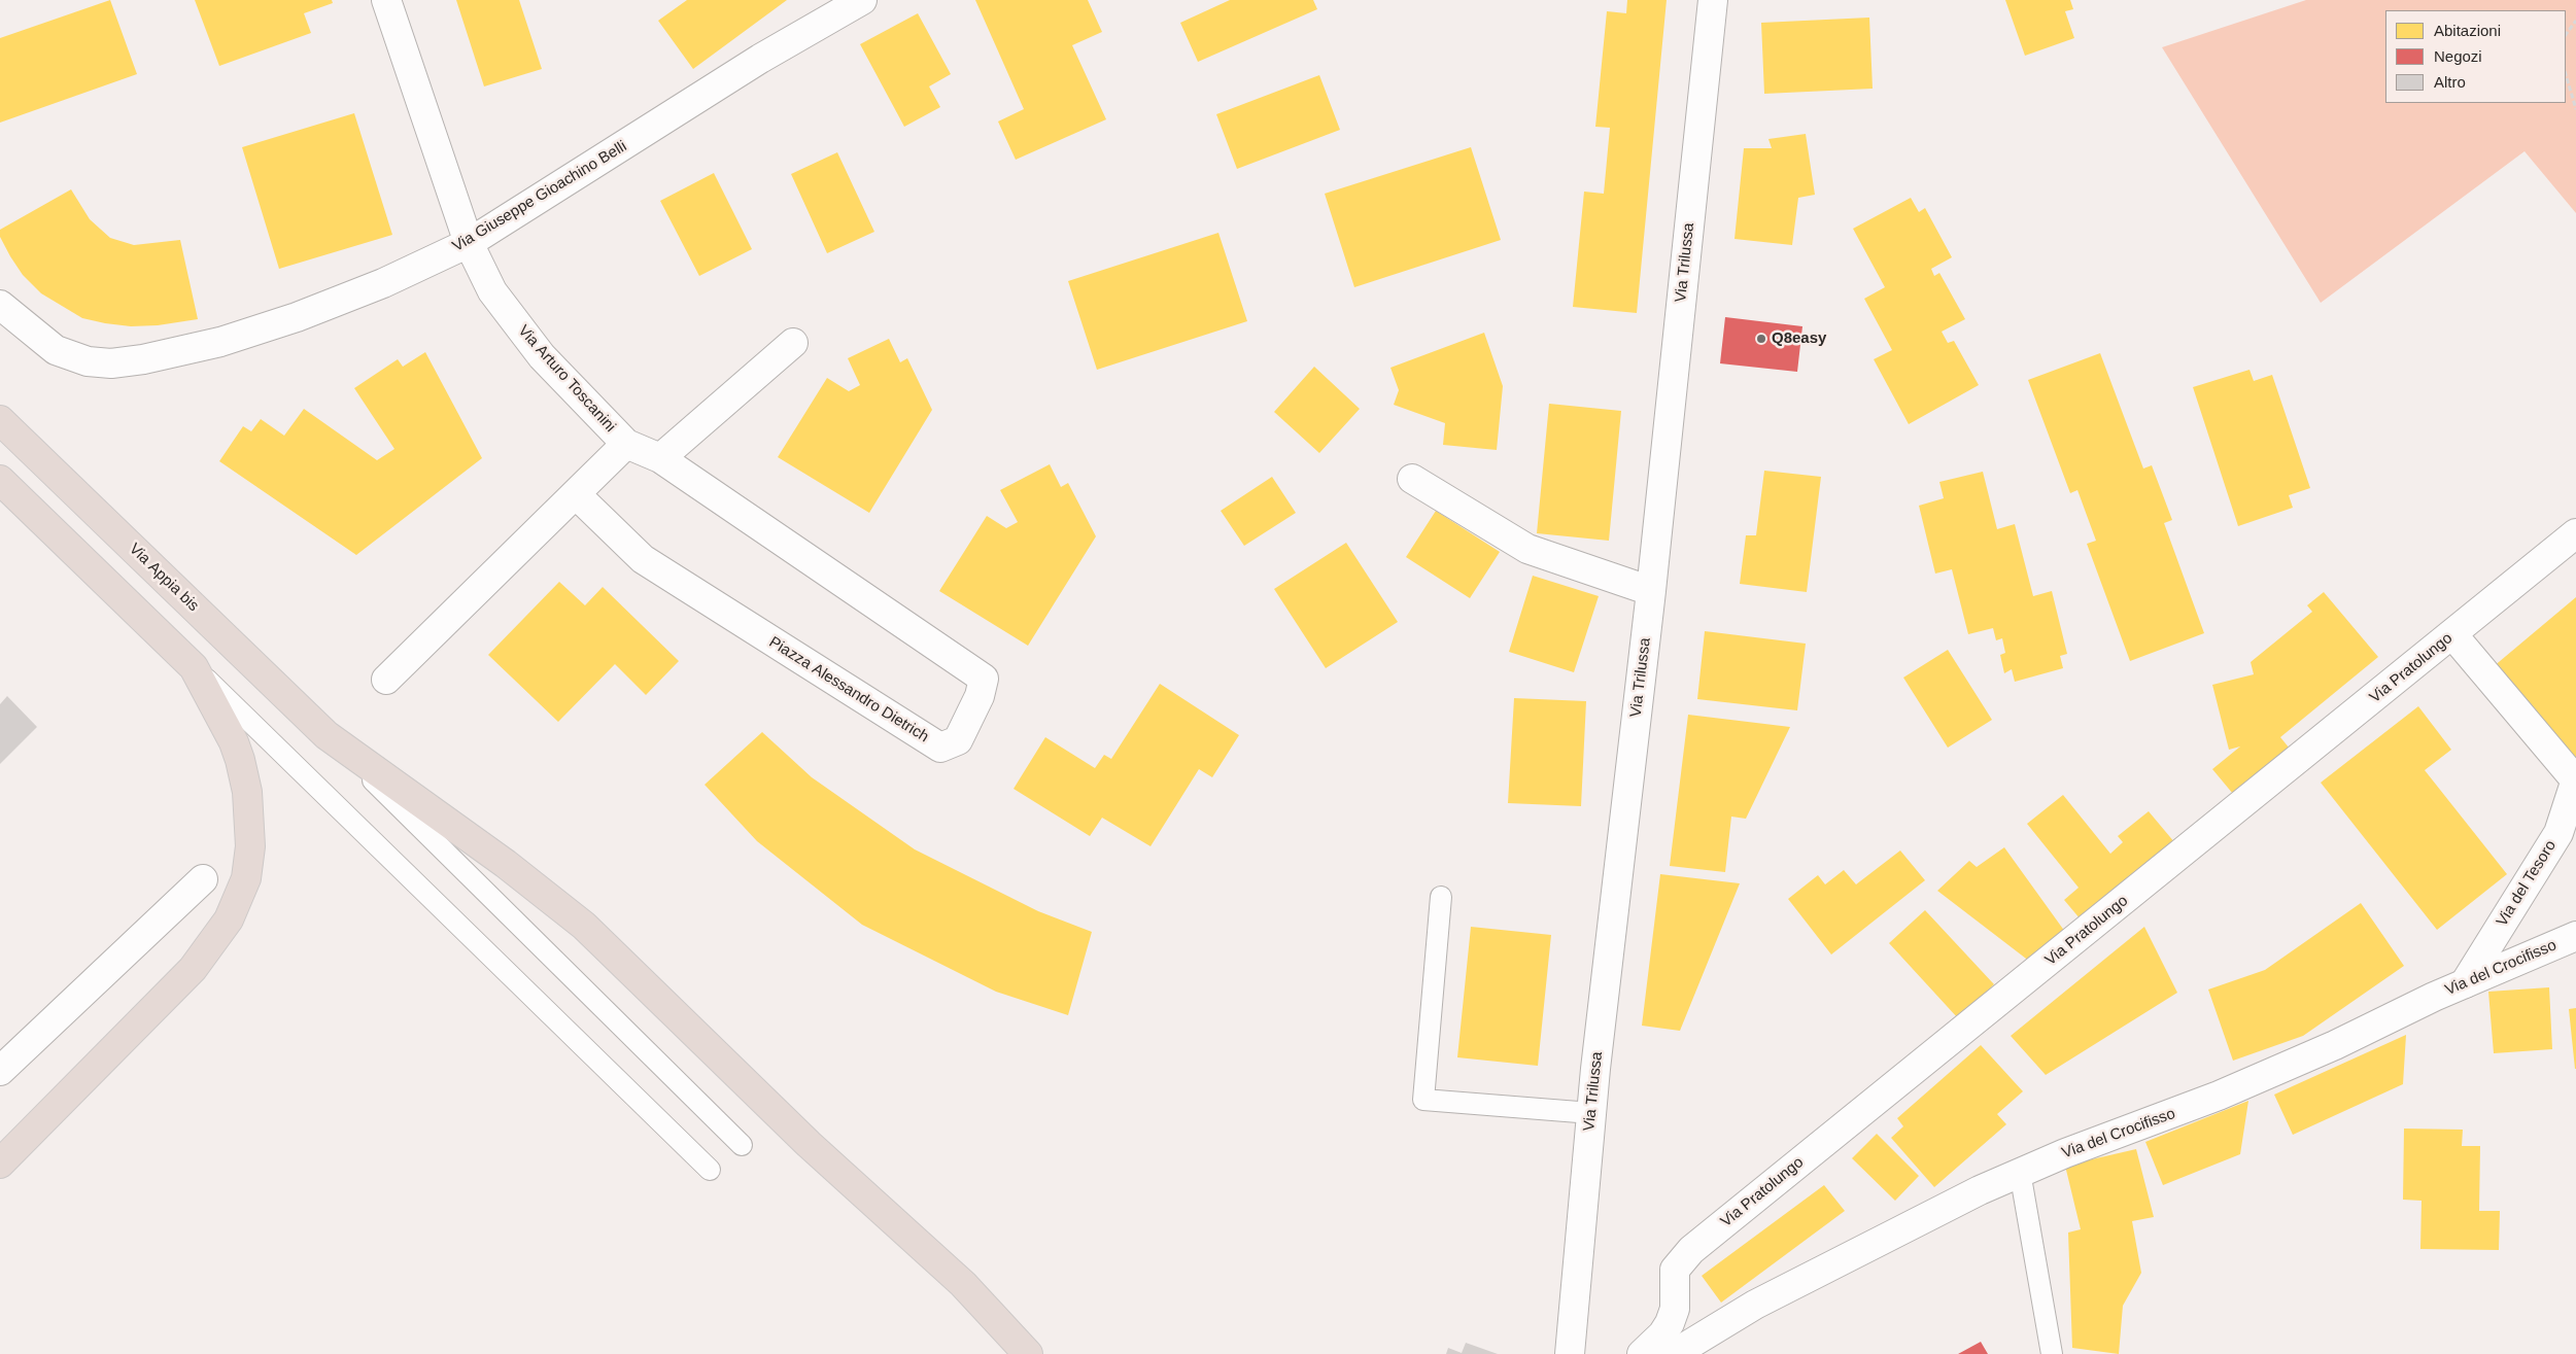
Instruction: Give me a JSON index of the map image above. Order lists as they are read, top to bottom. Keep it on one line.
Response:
{"streets":{"highway":["Via Appia bis"],"street":["Via Giuseppe Gioachino Belli","Via Trilussa","Via Arturo Toscanini","Via Pratolungo","Piazza Alessandro Dietrich","Via del Tesoro","Via del Crocifisso"]},"crossings":[["Via Giuseppe Gioachino Belli","Via Arturo Toscanini"],["Via Arturo Toscanini","Piazza Alessandro Dietrich"],["Via del Tesoro","Via del Crocifisso"]],"places":["Q8easy"],"legend":["Abitazioni","Negozi","Altro"]}
